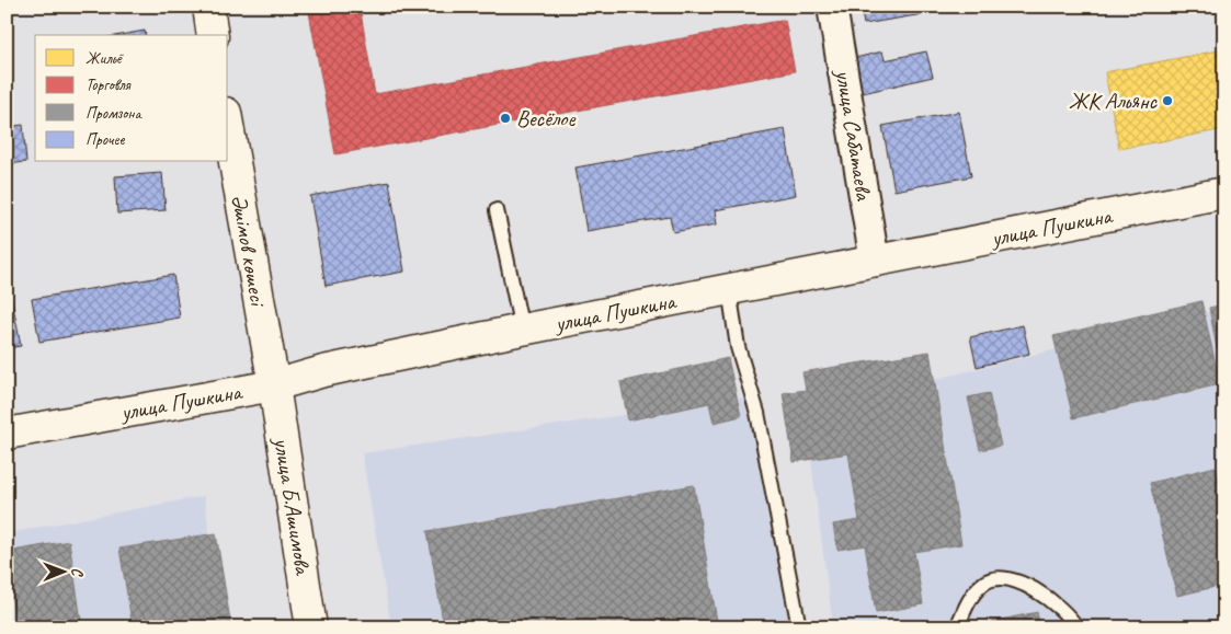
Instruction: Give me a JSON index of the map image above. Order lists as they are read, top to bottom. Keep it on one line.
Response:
{"streets":{"street":["улица Сабатаева","улица Пушкина","Әшімов көшесі","улица Б.Ашимова"]},"crossings":[["улица Сабатаева","улица Пушкина"],["улица Пушкина","Әшімов көшесі"],["улица Пушкина","улица Б.Ашимова"],["Әшімов көшесі","улица Б.Ашимова"]],"places":["ЖК Альянс","Весёлое"],"legend":["Жильё","Торговля","Промзона","Прочее"],"north":"right"}
